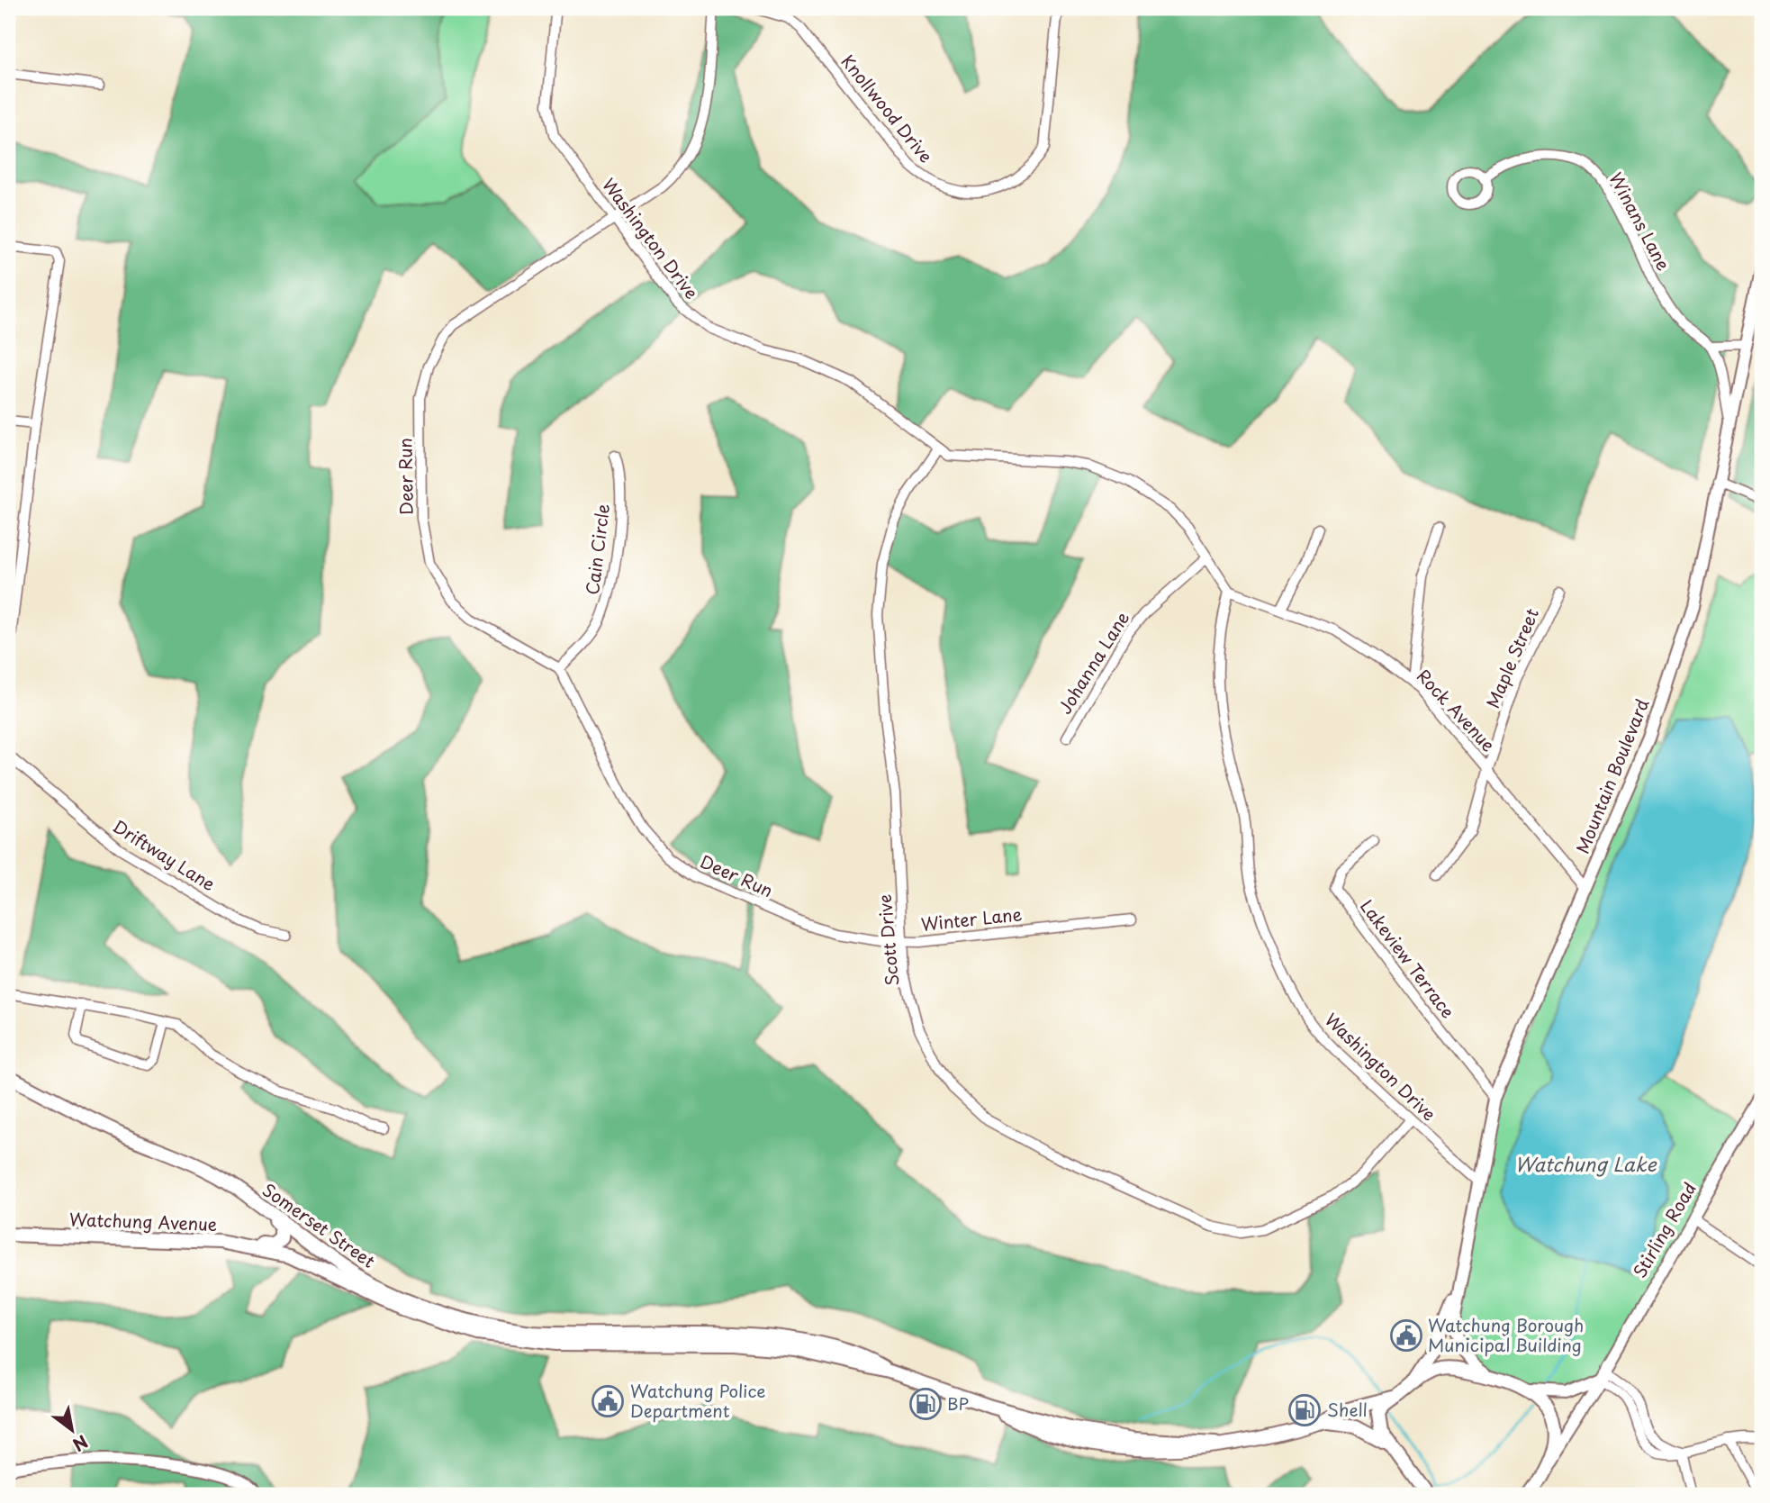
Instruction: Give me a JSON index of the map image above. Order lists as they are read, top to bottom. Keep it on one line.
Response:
{"streets":{"main road":["Watchung Avenue","Somerset Street"],"street":["Knollwood Drive","Winans Lane","Washington Drive","Deer Run","Cain Circle","Maple Street","Johanna Lane","Rock Avenue","Mountain Boulevard","Driftway Lane","Winter Lane","Scott Drive","Lakeview Terrace","Stirling Road"]},"crossings":[["Washington Drive","Deer Run"],["Washington Drive","Johanna Lane"],["Washington Drive","Rock Avenue"],["Washington Drive","Mountain Boulevard"],["Washington Drive","Scott Drive"],["Deer Run","Cain Circle"],["Deer Run","Winter Lane"],["Maple Street","Rock Avenue"],["Rock Avenue","Mountain Boulevard"],["Mountain Boulevard","Lakeview Terrace"],["Winter Lane","Scott Drive"],["Watchung Avenue","Somerset Street"]],"water":["Watchung Lake"],"places":{"public building":["Watchung Borough Municipal Building","Watchung Police Department"],"fuel station":["BP","Shell"]},"north":"bottom right"}
